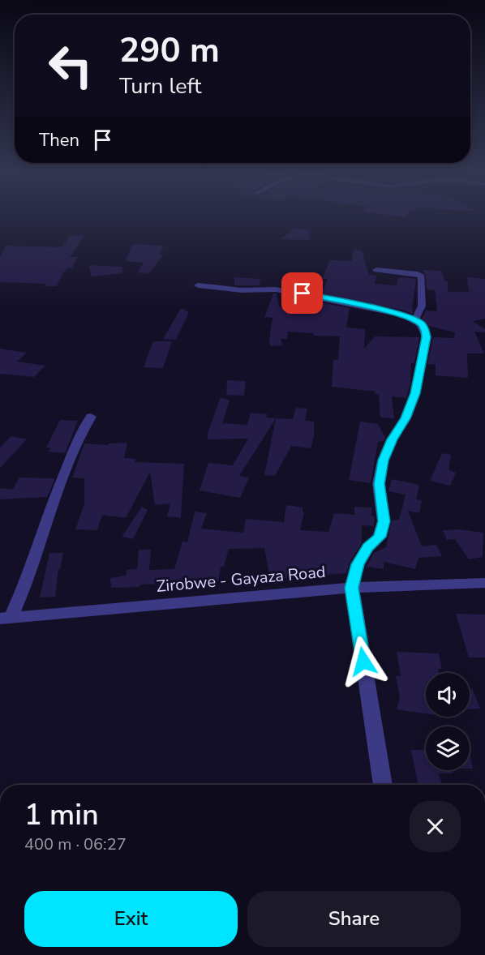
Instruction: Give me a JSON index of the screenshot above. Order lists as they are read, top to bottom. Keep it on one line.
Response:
{"streets":{"street":["Zirobwe - Gayaza Road"]},"page":{"turn":["290 m","Turn left"],"then":"Then","heading":["1 min","400 m · 06:27"],"buttons":["Exit","Share"]}}
